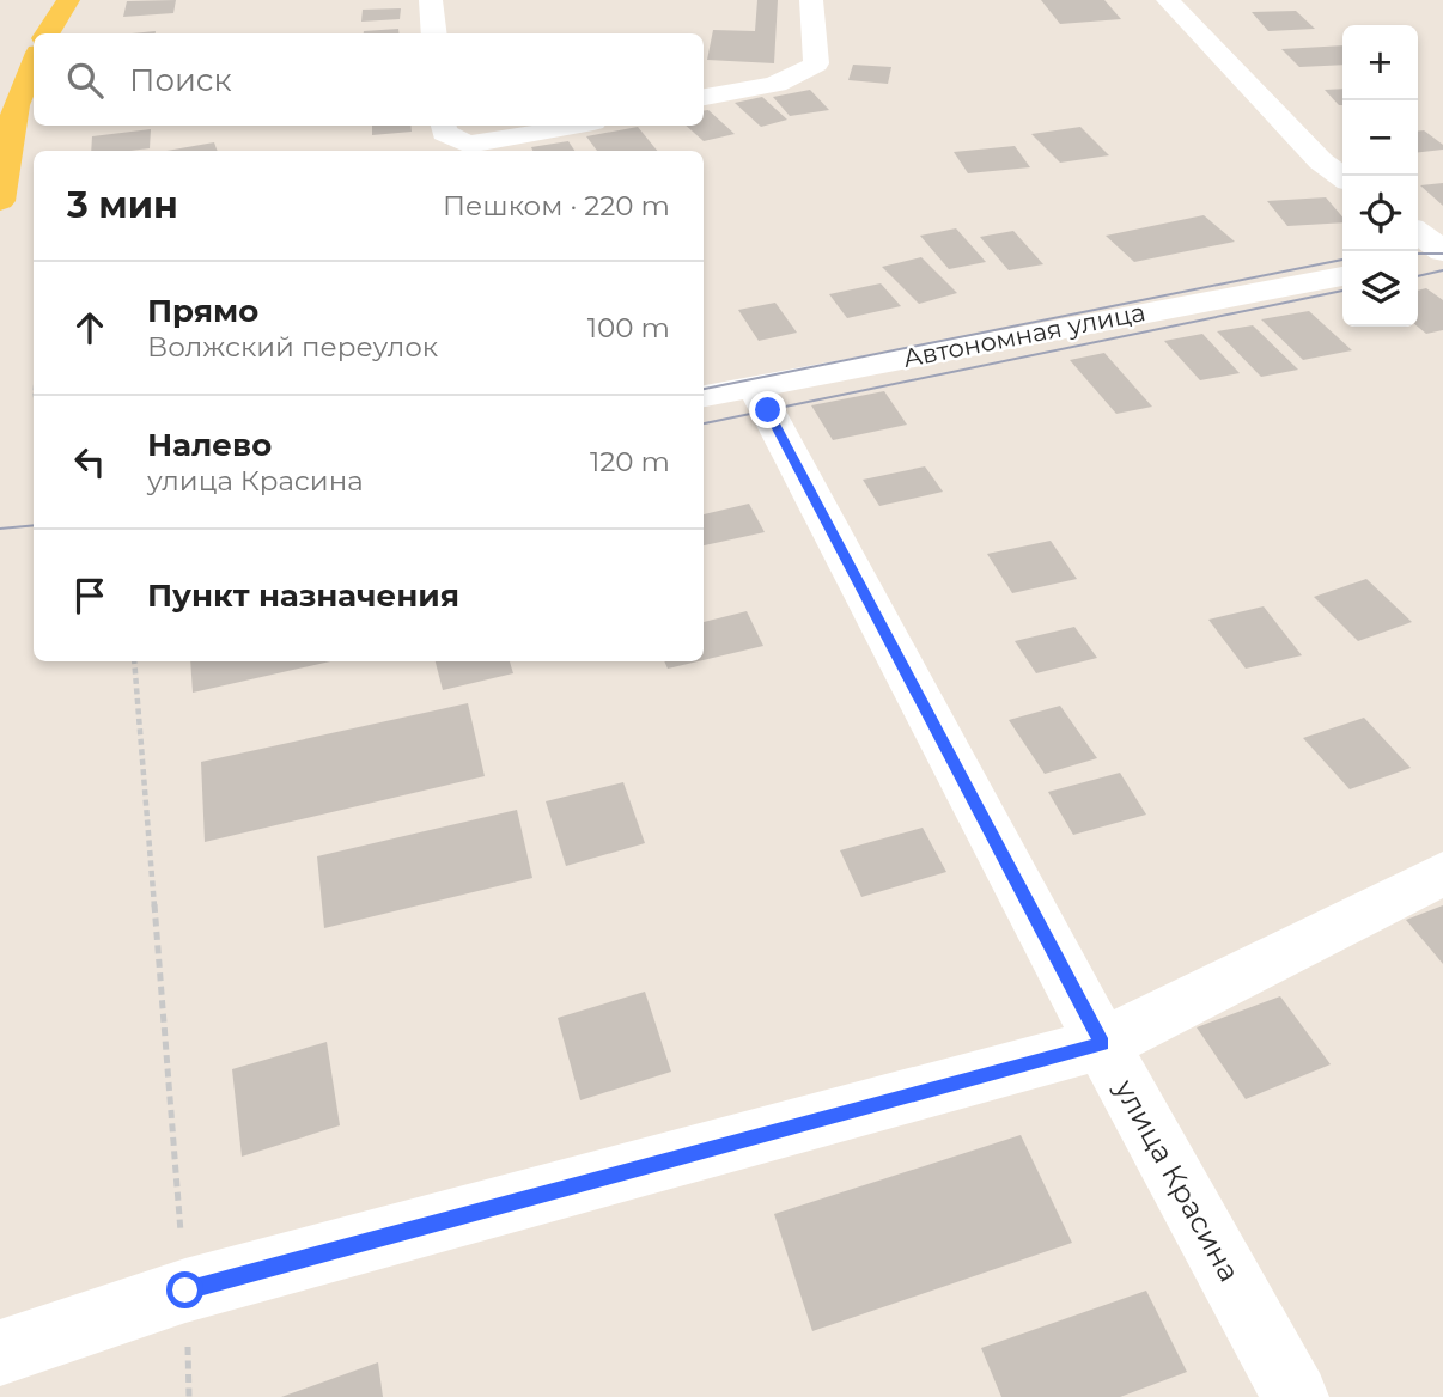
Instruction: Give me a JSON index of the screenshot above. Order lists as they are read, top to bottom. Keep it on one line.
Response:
{"streets":{"street":["Автономная улица","улица Красина"]},"crossings":[["Автономная улица","улица Красина"]],"page":{"map_buttons":["+","−"],"search":"Поиск","heading":["3 мин","Пешком · 220 m"],"list":[["Прямо","Волжский переулок","100 m"],["Налево","улица Красина","120 m"],"Пункт назначения"]}}
